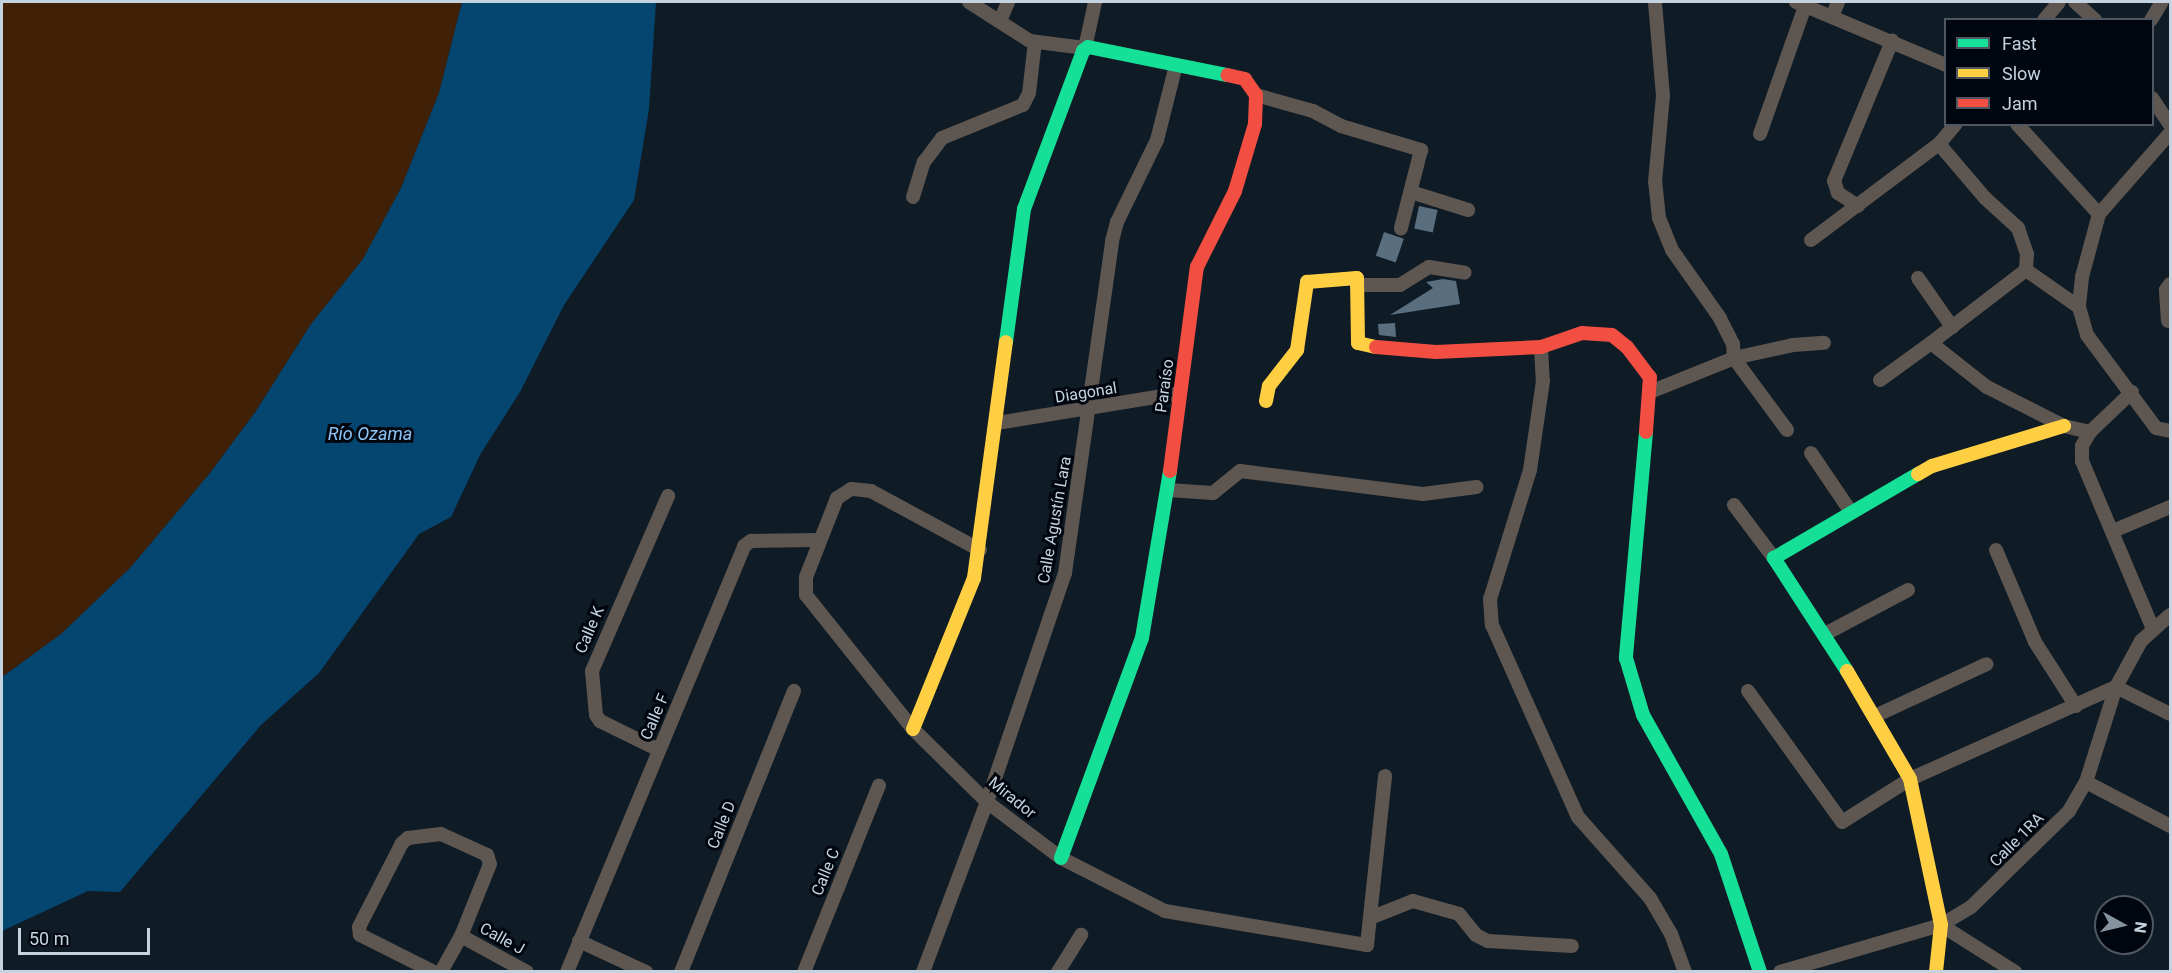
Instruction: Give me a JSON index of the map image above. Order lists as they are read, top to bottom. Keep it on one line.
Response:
{"streets":{"street":["Paraíso","Diagonal","Calle Agustín Lara","Calle K","Calle F","Mirador","Calle D","Calle 1RA","Calle C","Calle J"]},"crossings":[["Paraíso","Diagonal"],["Paraíso","Mirador"],["Diagonal","Calle Agustín Lara"],["Calle Agustín Lara","Mirador"],["Calle K","Calle F"],["Calle F","Mirador"]],"water":["Río Ozama"],"legend":["Fast","Slow","Jam"],"scale_bar":"50 m","north":"right"}
